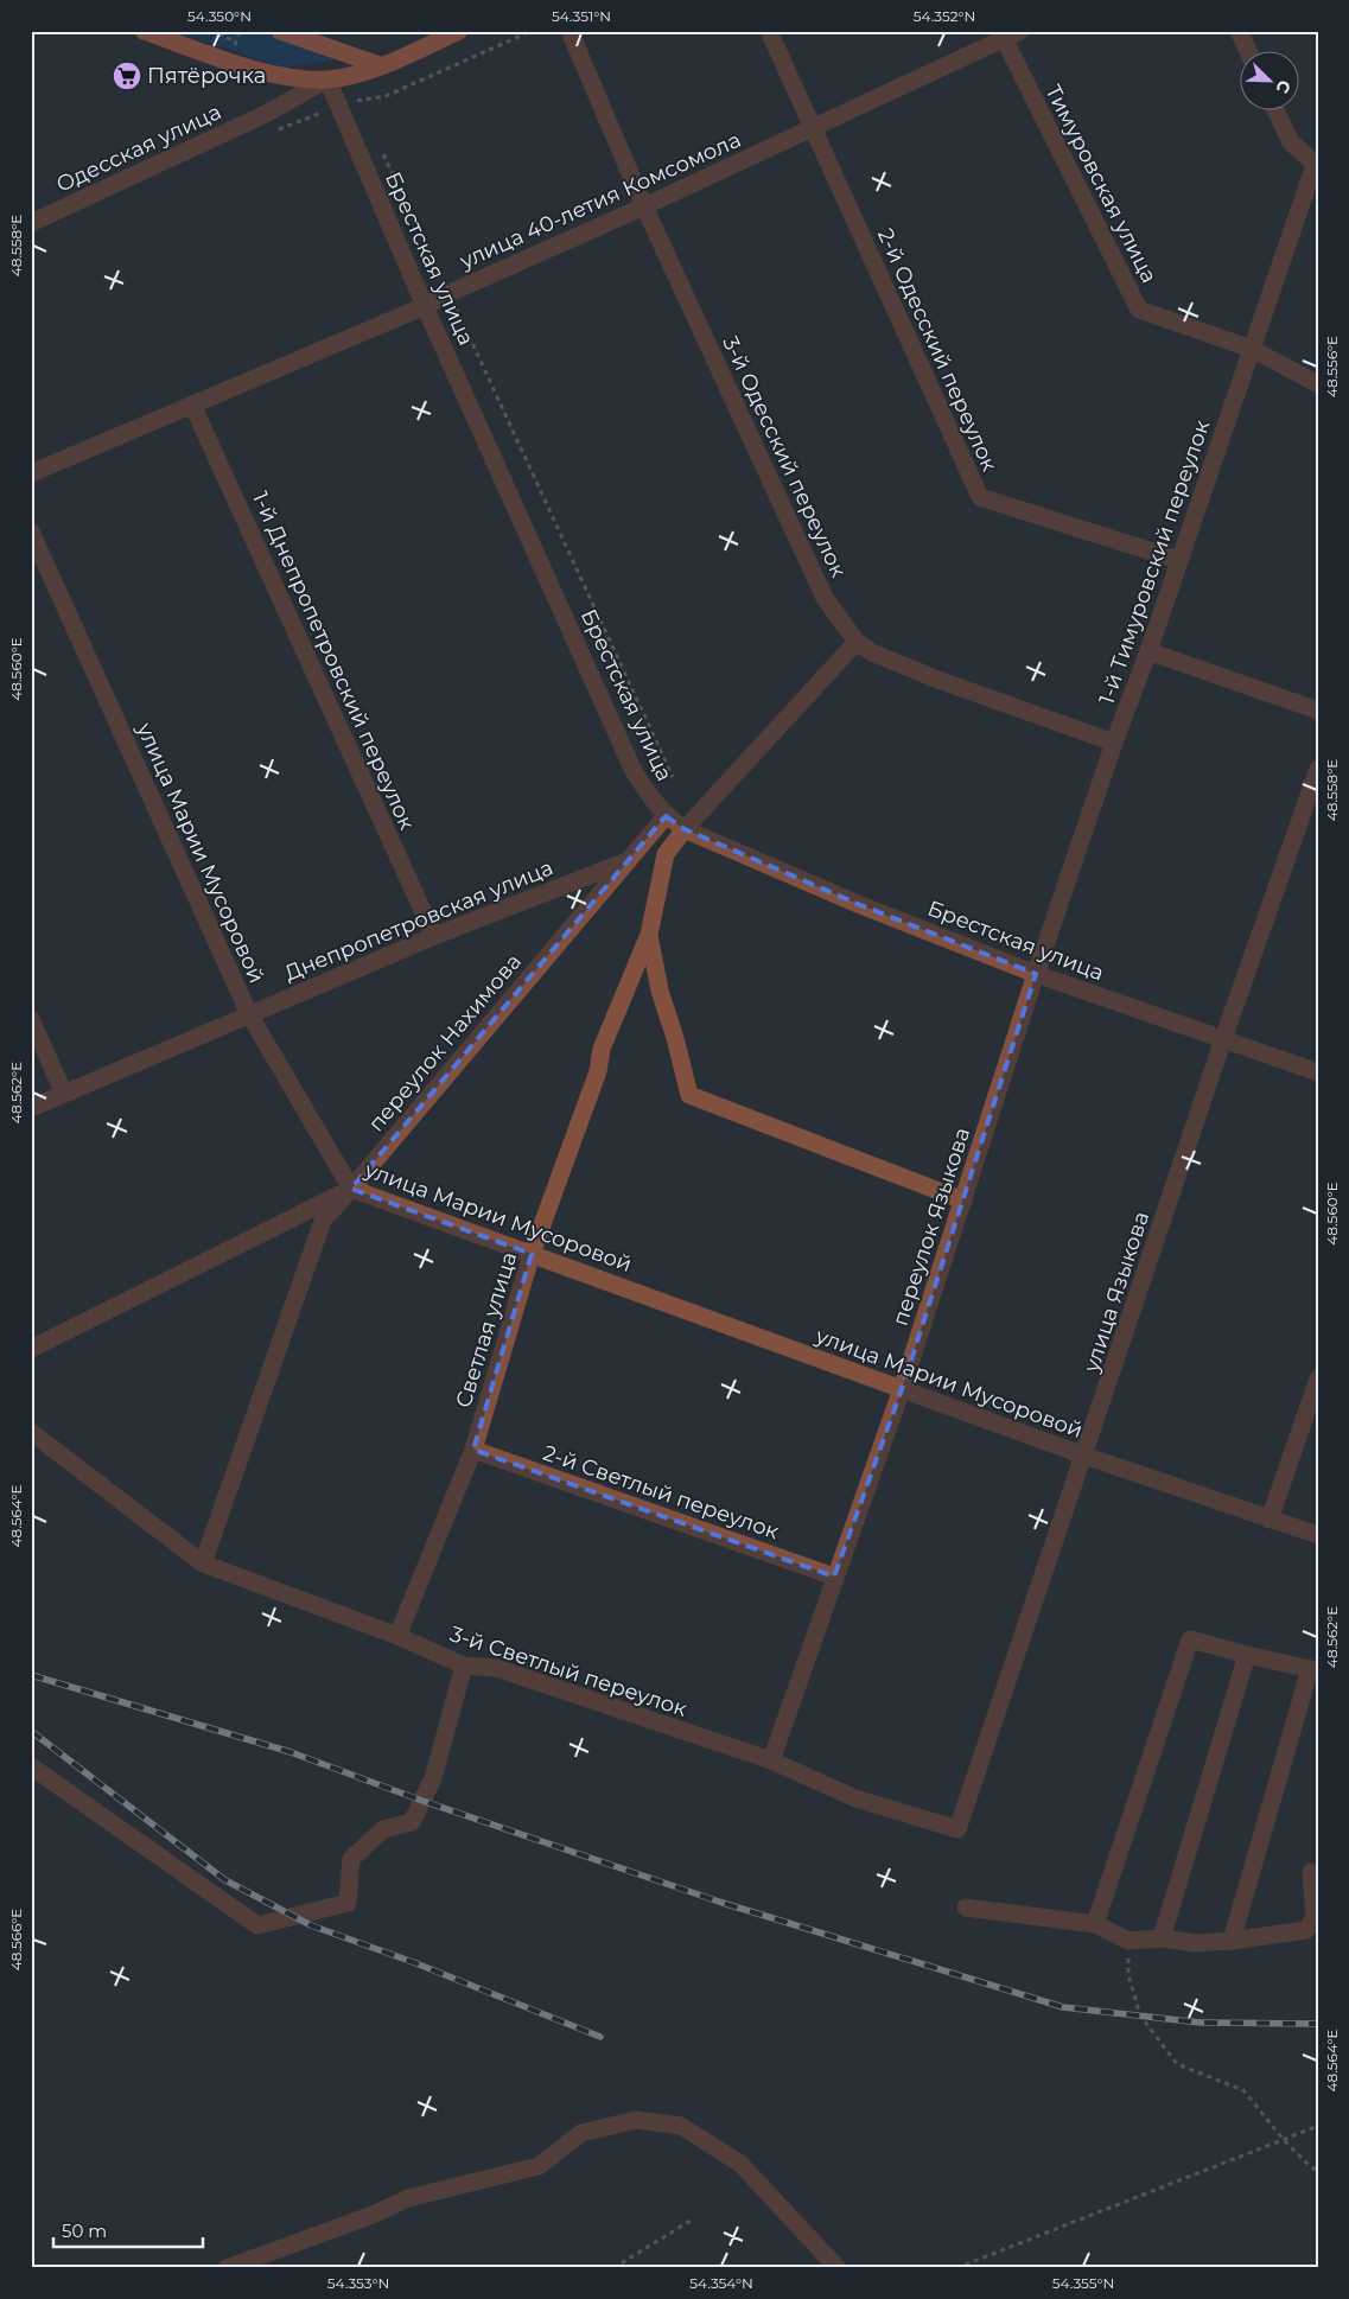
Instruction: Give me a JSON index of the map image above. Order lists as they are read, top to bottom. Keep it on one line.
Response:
{"streets":{"street":["Одесская улица","Тимуровская улица","улица 40-летия Комсомола","Брестская улица","2-й Одесский переулок","3-й Одесский переулок","1-й Тимуровский переулок","1-й Днепропетровский переулок","улица Марии Мусоровой","Днепропетровская улица","переулок Нахимова","переулок Языкова","улица Языкова","Светлая улица","2-й Светлый переулок","3-й Светлый переулок"]},"crossings":[["Одесская улица","Брестская улица"],["Тимуровская улица","улица 40-летия Комсомола"],["Тимуровская улица","1-й Тимуровский переулок"],["улица 40-летия Комсомола","Брестская улица"],["улица 40-летия Комсомола","2-й Одесский переулок"],["улица 40-летия Комсомола","3-й Одесский переулок"],["улица 40-летия Комсомола","1-й Днепропетровский переулок"],["Брестская улица","1-й Тимуровский переулок"],["Брестская улица","переулок Нахимова"],["Брестская улица","переулок Языкова"],["Брестская улица","улица Языкова"],["2-й Одесский переулок","1-й Тимуровский переулок"],["3-й Одесский переулок","1-й Тимуровский переулок"],["1-й Тимуровский переулок","переулок Языкова"],["1-й Днепропетровский переулок","Днепропетровская улица"],["улица Марии Мусоровой","Днепропетровская улица"],["улица Марии Мусоровой","переулок Нахимова"],["улица Марии Мусоровой","переулок Языкова"],["улица Марии Мусоровой","улица Языкова"],["улица Марии Мусоровой","Светлая улица"],["Днепропетровская улица","переулок Нахимова"],["переулок Языкова","2-й Светлый переулок"],["переулок Языкова","3-й Светлый переулок"],["улица Языкова","3-й Светлый переулок"],["Светлая улица","2-й Светлый переулок"],["Светлая улица","3-й Светлый переулок"]],"places":{"supermarket":["Пятёрочка"]},"scale_bar":"50 m","north":"bottom right","coordinates":["54.350°N","54.351°N","54.352°N","48.558°E","48.556°E","48.560°E","48.562°E","48.564°E","48.566°E","54.353°N","54.354°N","54.355°N"]}
